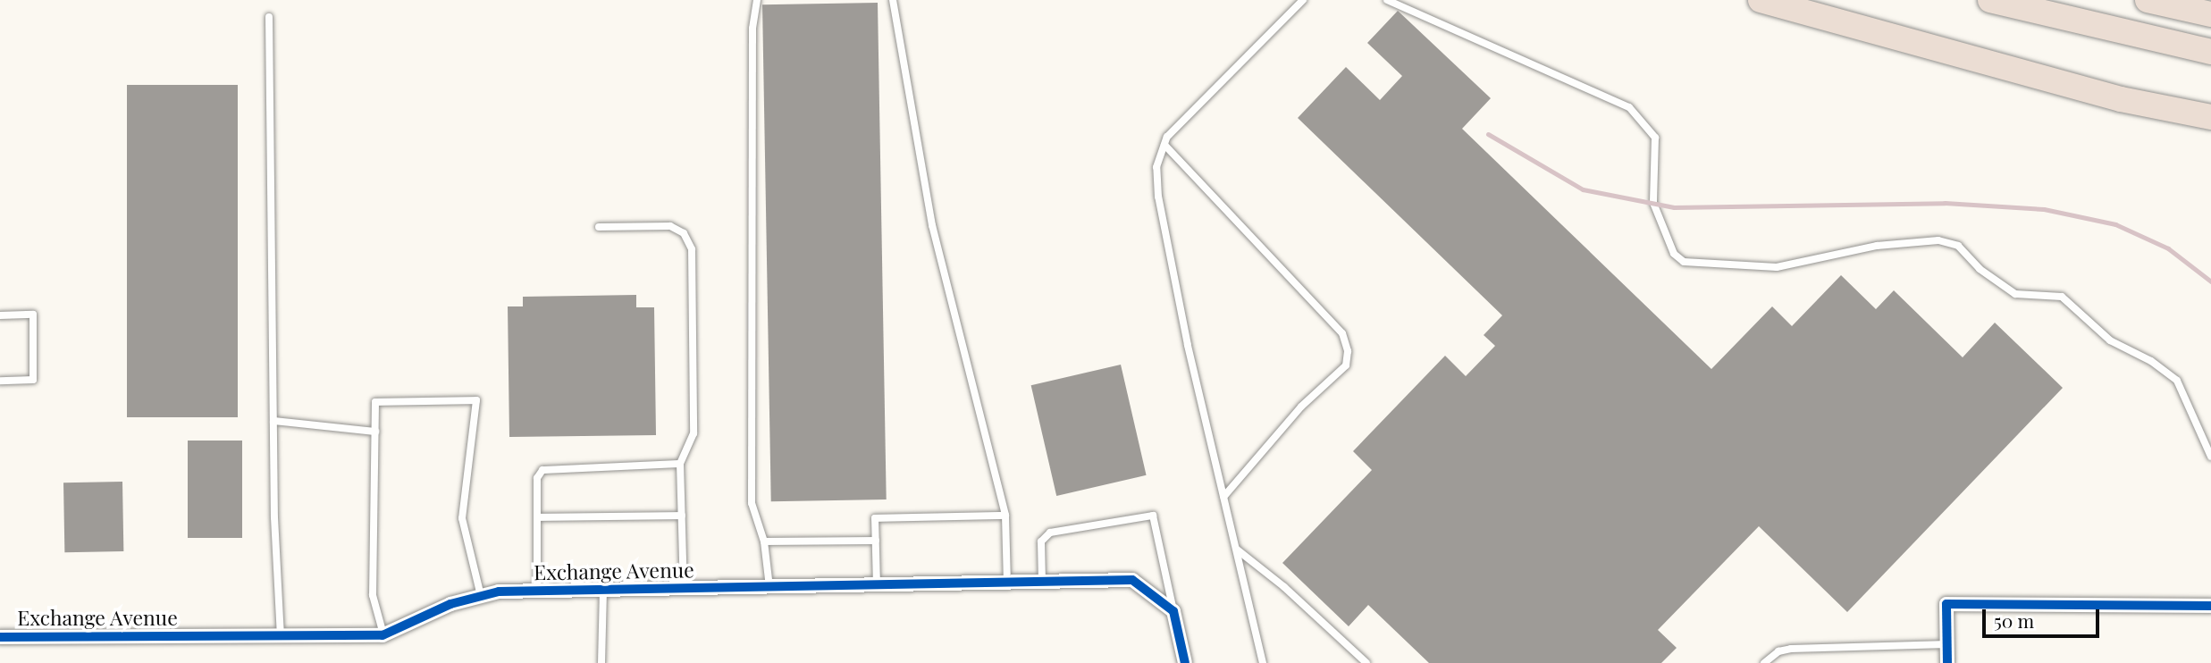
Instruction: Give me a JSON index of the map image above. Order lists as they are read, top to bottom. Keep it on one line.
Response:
{"streets":{"street":["Exchange Avenue"]},"scale_bar":"50 m"}
